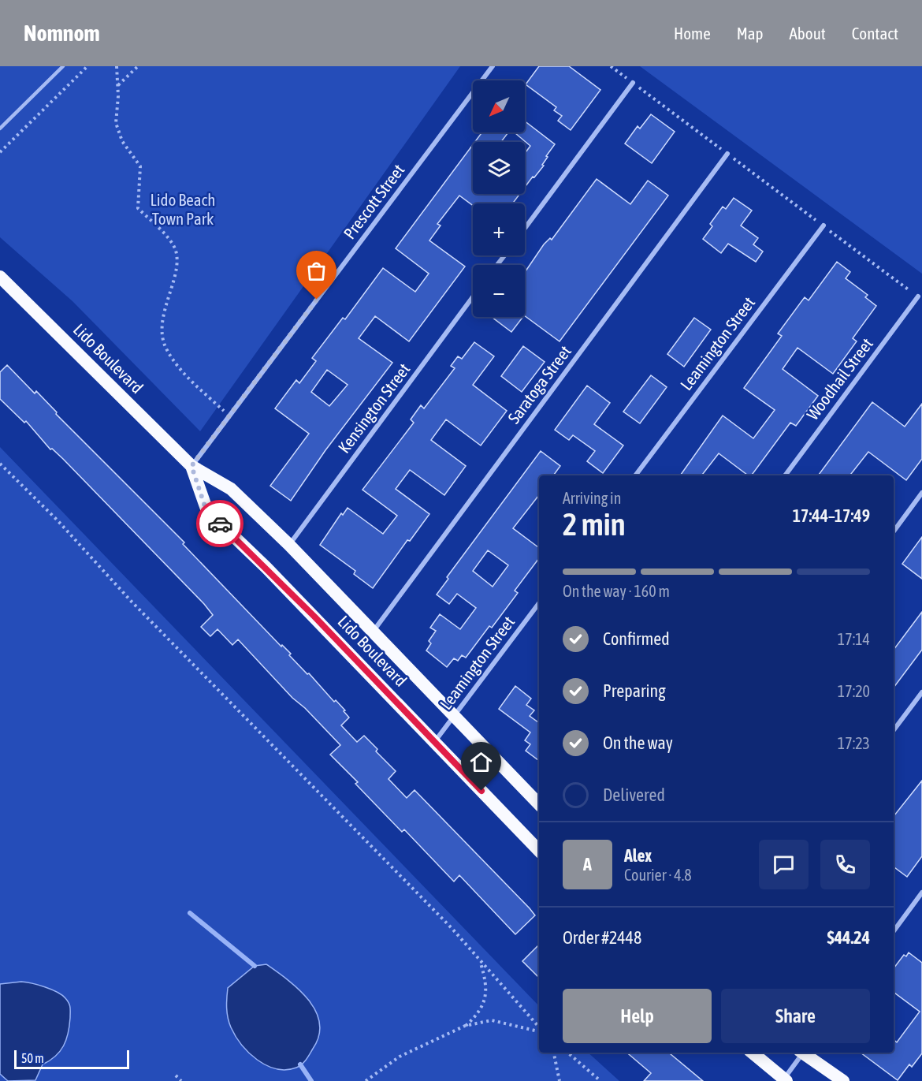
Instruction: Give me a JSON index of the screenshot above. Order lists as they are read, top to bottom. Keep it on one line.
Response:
{"streets":{"highway":["Lido Boulevard"],"street":["Prescott Street","Leamington Street","Woodhail Street","Saratoga Street","Kensington Street"]},"crossings":[["Prescott Street","Lido Boulevard"],["Leamington Street","Lido Boulevard"],["Lido Boulevard","Saratoga Street"],["Lido Boulevard","Kensington Street"]],"parks":["Lido Beach Town Park"],"scale_bar":"50 m","north":"bottom left","page":{"header":"Nomnom","nav":["Home","Map","About","Contact"],"map_buttons":["+","−"],"heading":["2 min","Arriving in","17:44–17:49"],"panel":["Alex","Courier · 4.8","Order #2448","$44.24"],"bar":"On the way · 160 m","list":[["Confirmed","17:14"],["Preparing","17:20"],["On the way","17:23"],"Delivered"],"round":"A","buttons":["Help","Share"],"scale":"50 m"}}
